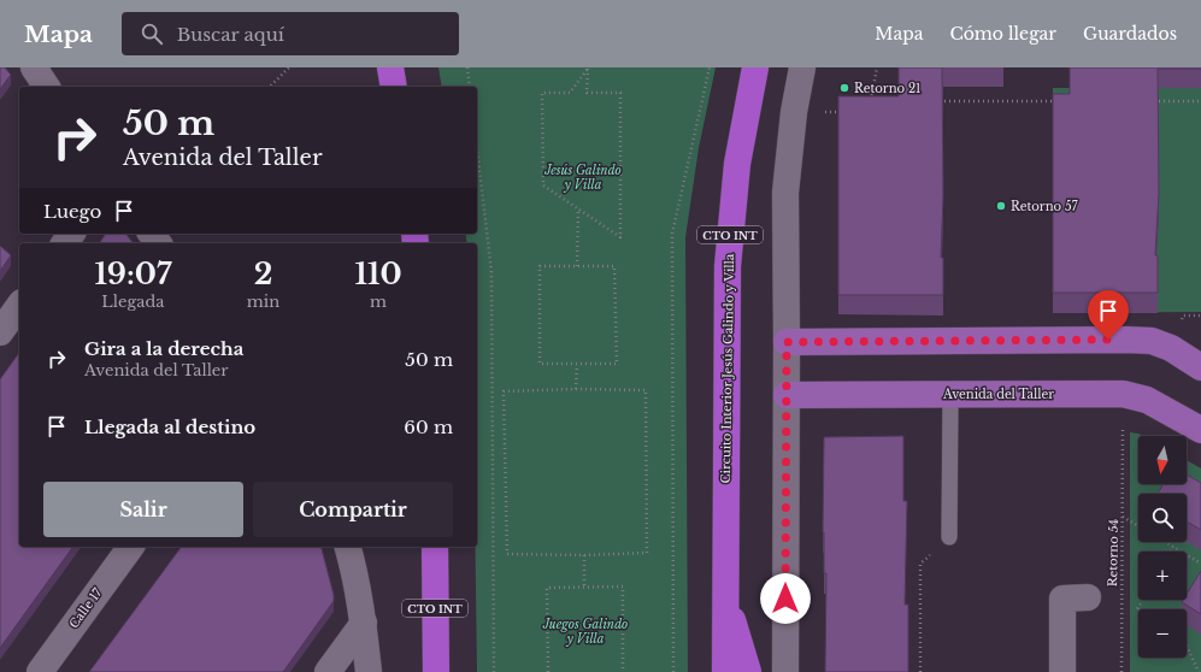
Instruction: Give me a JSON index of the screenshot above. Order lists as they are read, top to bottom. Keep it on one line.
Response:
{"streets":{"highway":["CTO INT","Circuito Interior Jesús Galindo y Villa"],"main road":["Avenida del Taller","Calle 17"],"path":["Retorno 54"]},"parks":["Jesús Galindo y Villa","Juegos Galindo y Villa"],"places":["Retorno 21","Retorno 57"],"north":"bottom","page":{"header":"Mapa","search":"Buscar aquí","nav":["Mapa","Cómo llegar","Guardados"],"turn":["50 m","Avenida del Taller"],"then":"Luego","eta":["19:07","Llegada","2","min","110","m"],"list":[{"name":"Gira a la derecha","note":"Avenida del Taller","value":"50 m"},{"name":"Llegada al destino","value":"60 m"}],"map_buttons":["+","−"],"buttons":["Salir","Compartir"]}}
